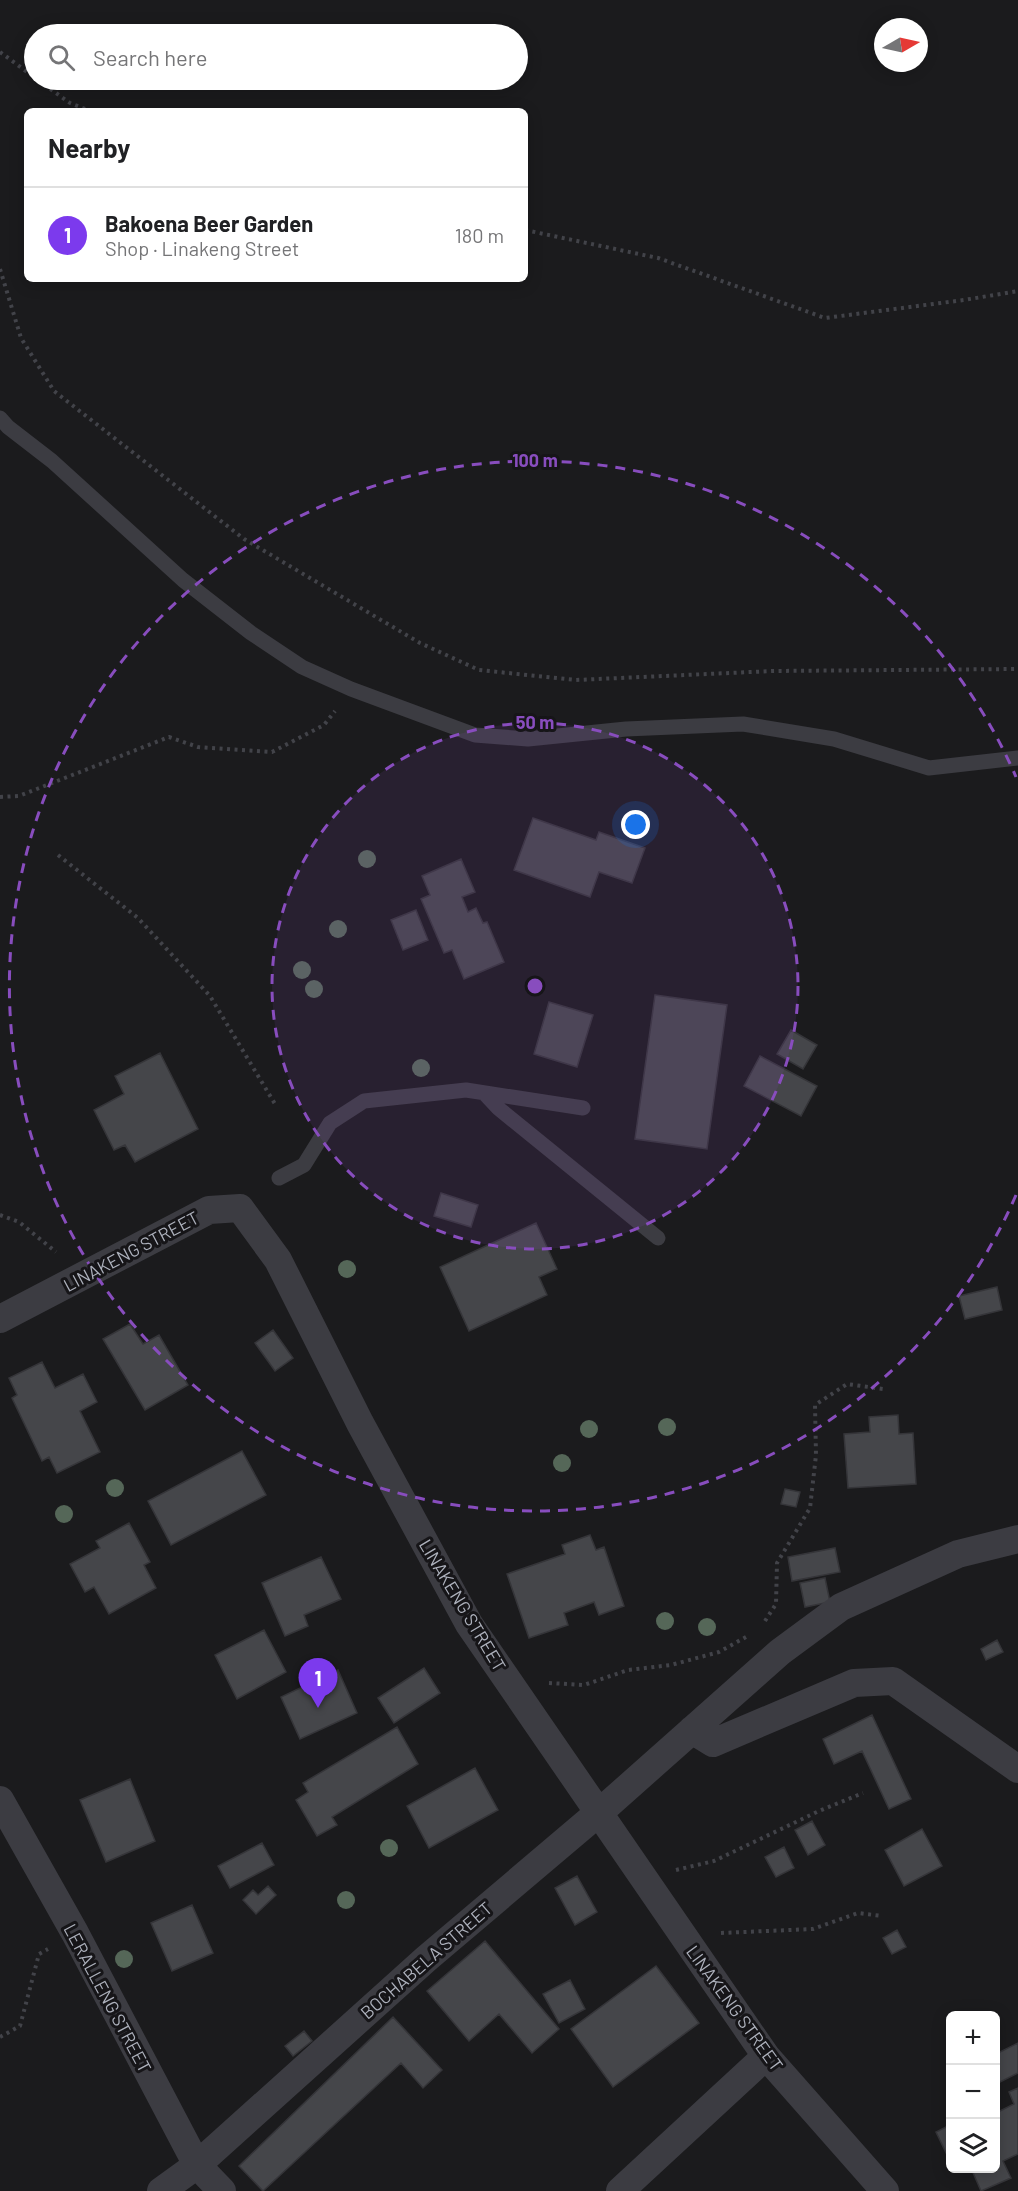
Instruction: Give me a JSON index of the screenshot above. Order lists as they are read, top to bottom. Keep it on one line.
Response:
{"streets":{"street":["LINAKENG STREET","BOCHABELA STREET","LERALLENG STREET"]},"crossings":[["LINAKENG STREET","BOCHABELA STREET"],["BOCHABELA STREET","LERALLENG STREET"]],"north":"right","page":{"search":"Search here","heading":"Nearby","list":[{"mark":"1","name":"Bakoena Beer Garden","note":"Shop · Linakeng Street","value":"180 m"}],"pins":"1","map_buttons":["+","−"]},"rings":["100 m","50 m"]}
